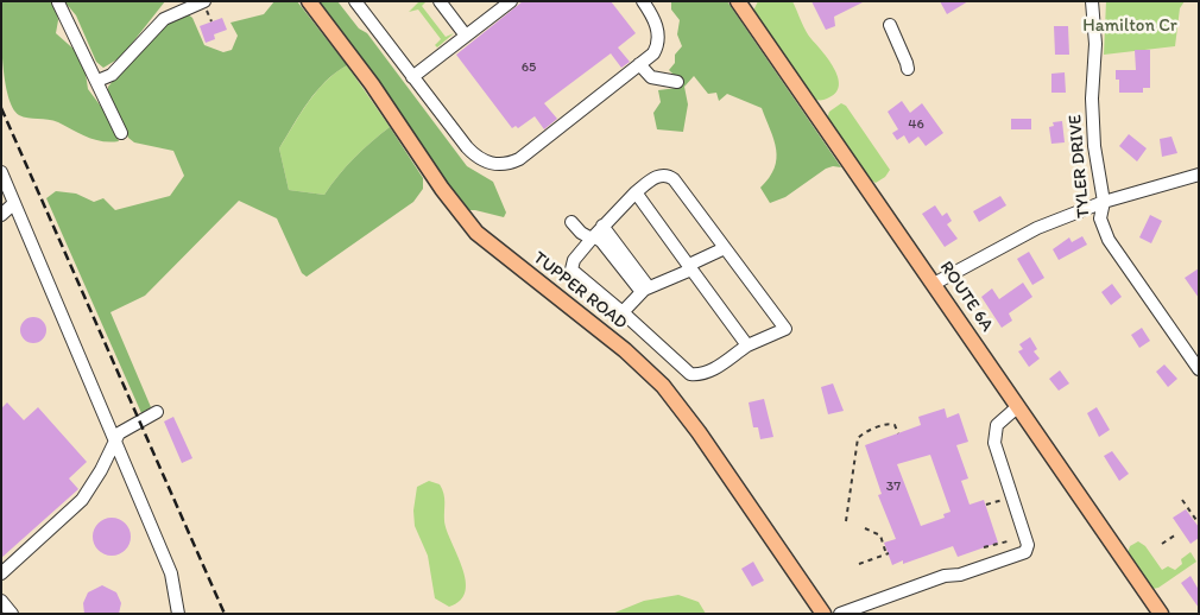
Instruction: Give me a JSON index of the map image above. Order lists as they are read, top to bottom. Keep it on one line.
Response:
{"streets":{"main road":["TUPPER ROAD","ROUTE 6A"],"street":["TYLER DRIVE"]},"parks":["Hamilton Cr"],"house_numbers":["65","46","37"]}
